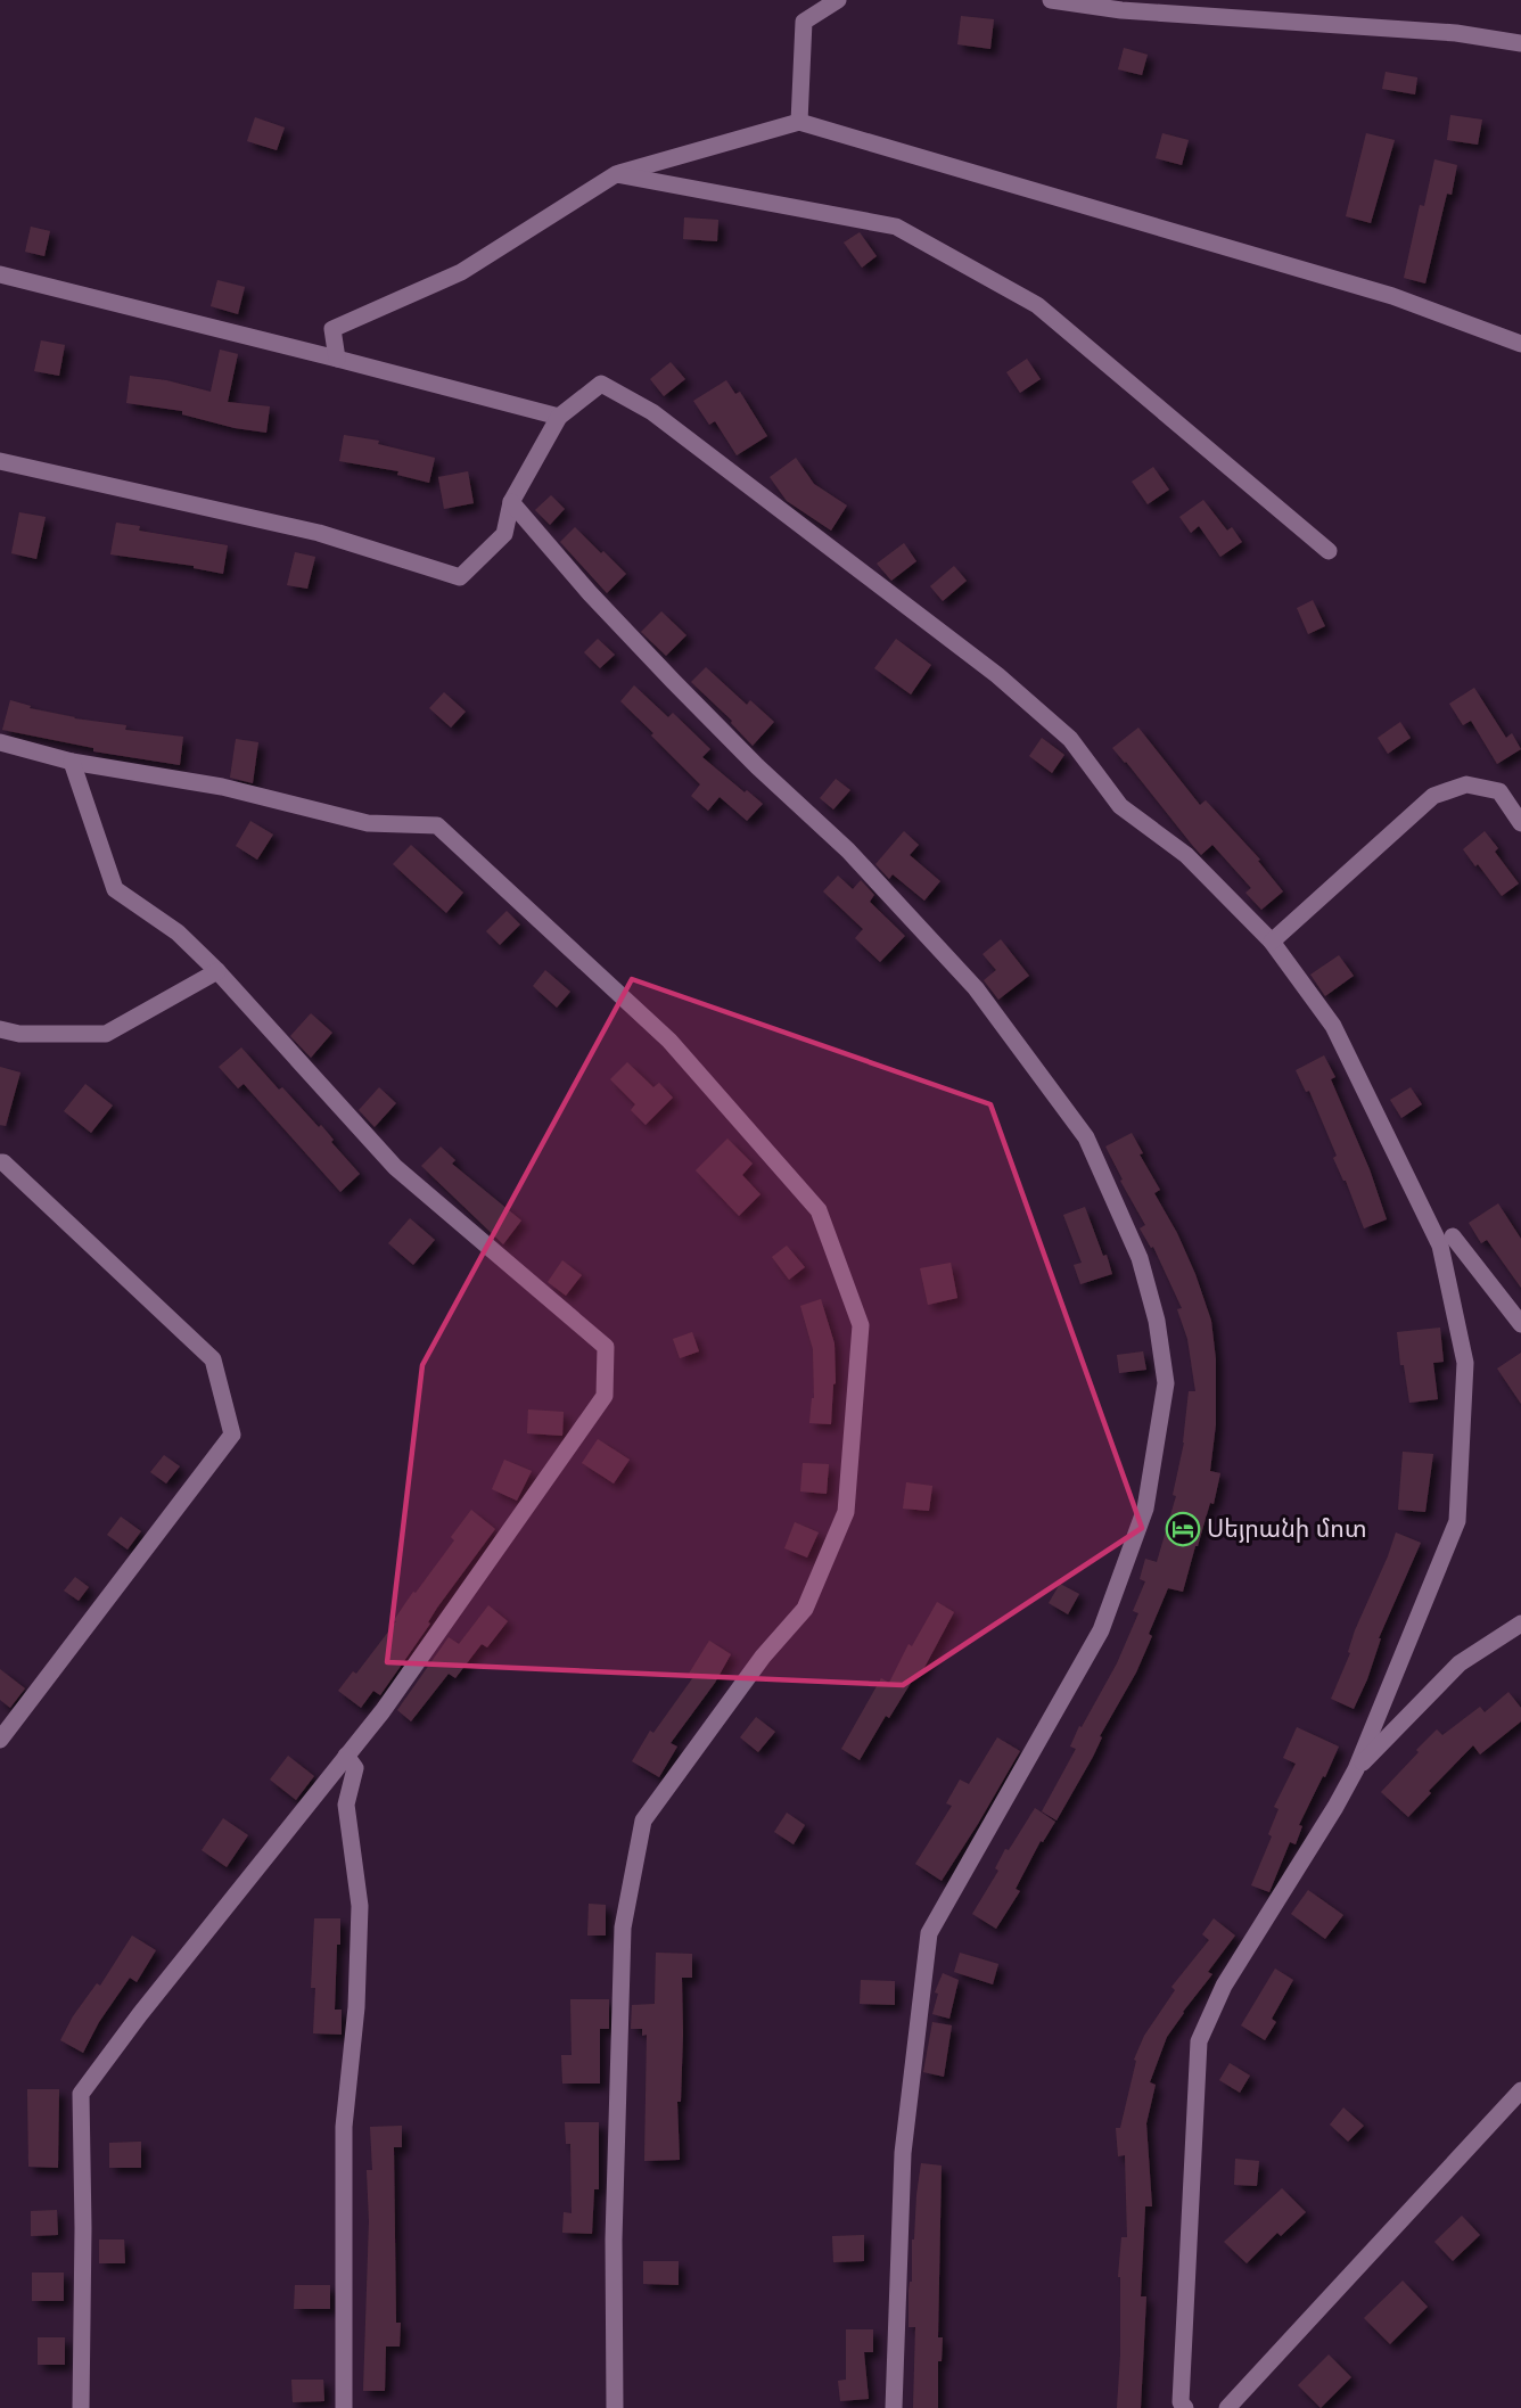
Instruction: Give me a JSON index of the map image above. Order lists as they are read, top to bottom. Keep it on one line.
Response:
{"places":{"hotel":["Սեյրանի մոտ"]}}
